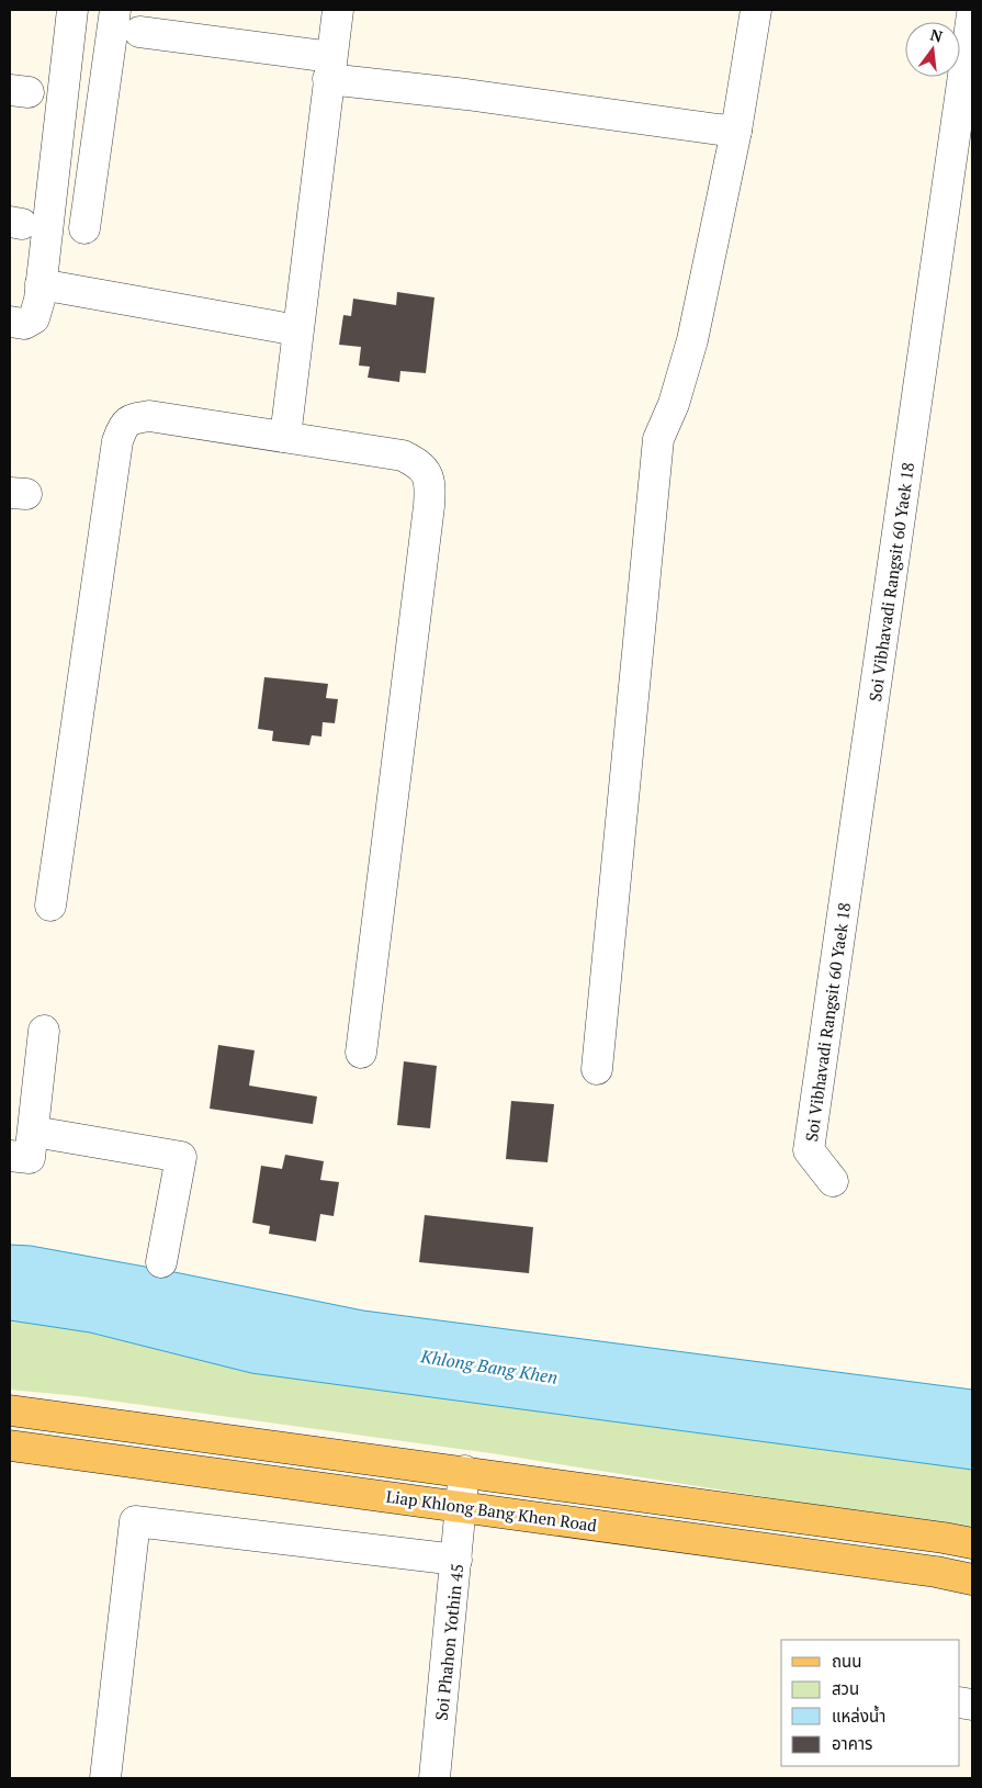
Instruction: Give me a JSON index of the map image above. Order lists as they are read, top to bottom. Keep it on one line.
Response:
{"streets":{"main road":["Liap Khlong Bang Khen Road"],"street":["Soi Vibhavadi Rangsit 60 Yaek 18","Soi Phahon Yothin 45"]},"crossings":[["Liap Khlong Bang Khen Road","Soi Phahon Yothin 45"]],"water":["Khlong Bang Khen"],"legend":["ถนน","สวน","แหล่งน้ำ","อาคาร"],"north":"top"}
